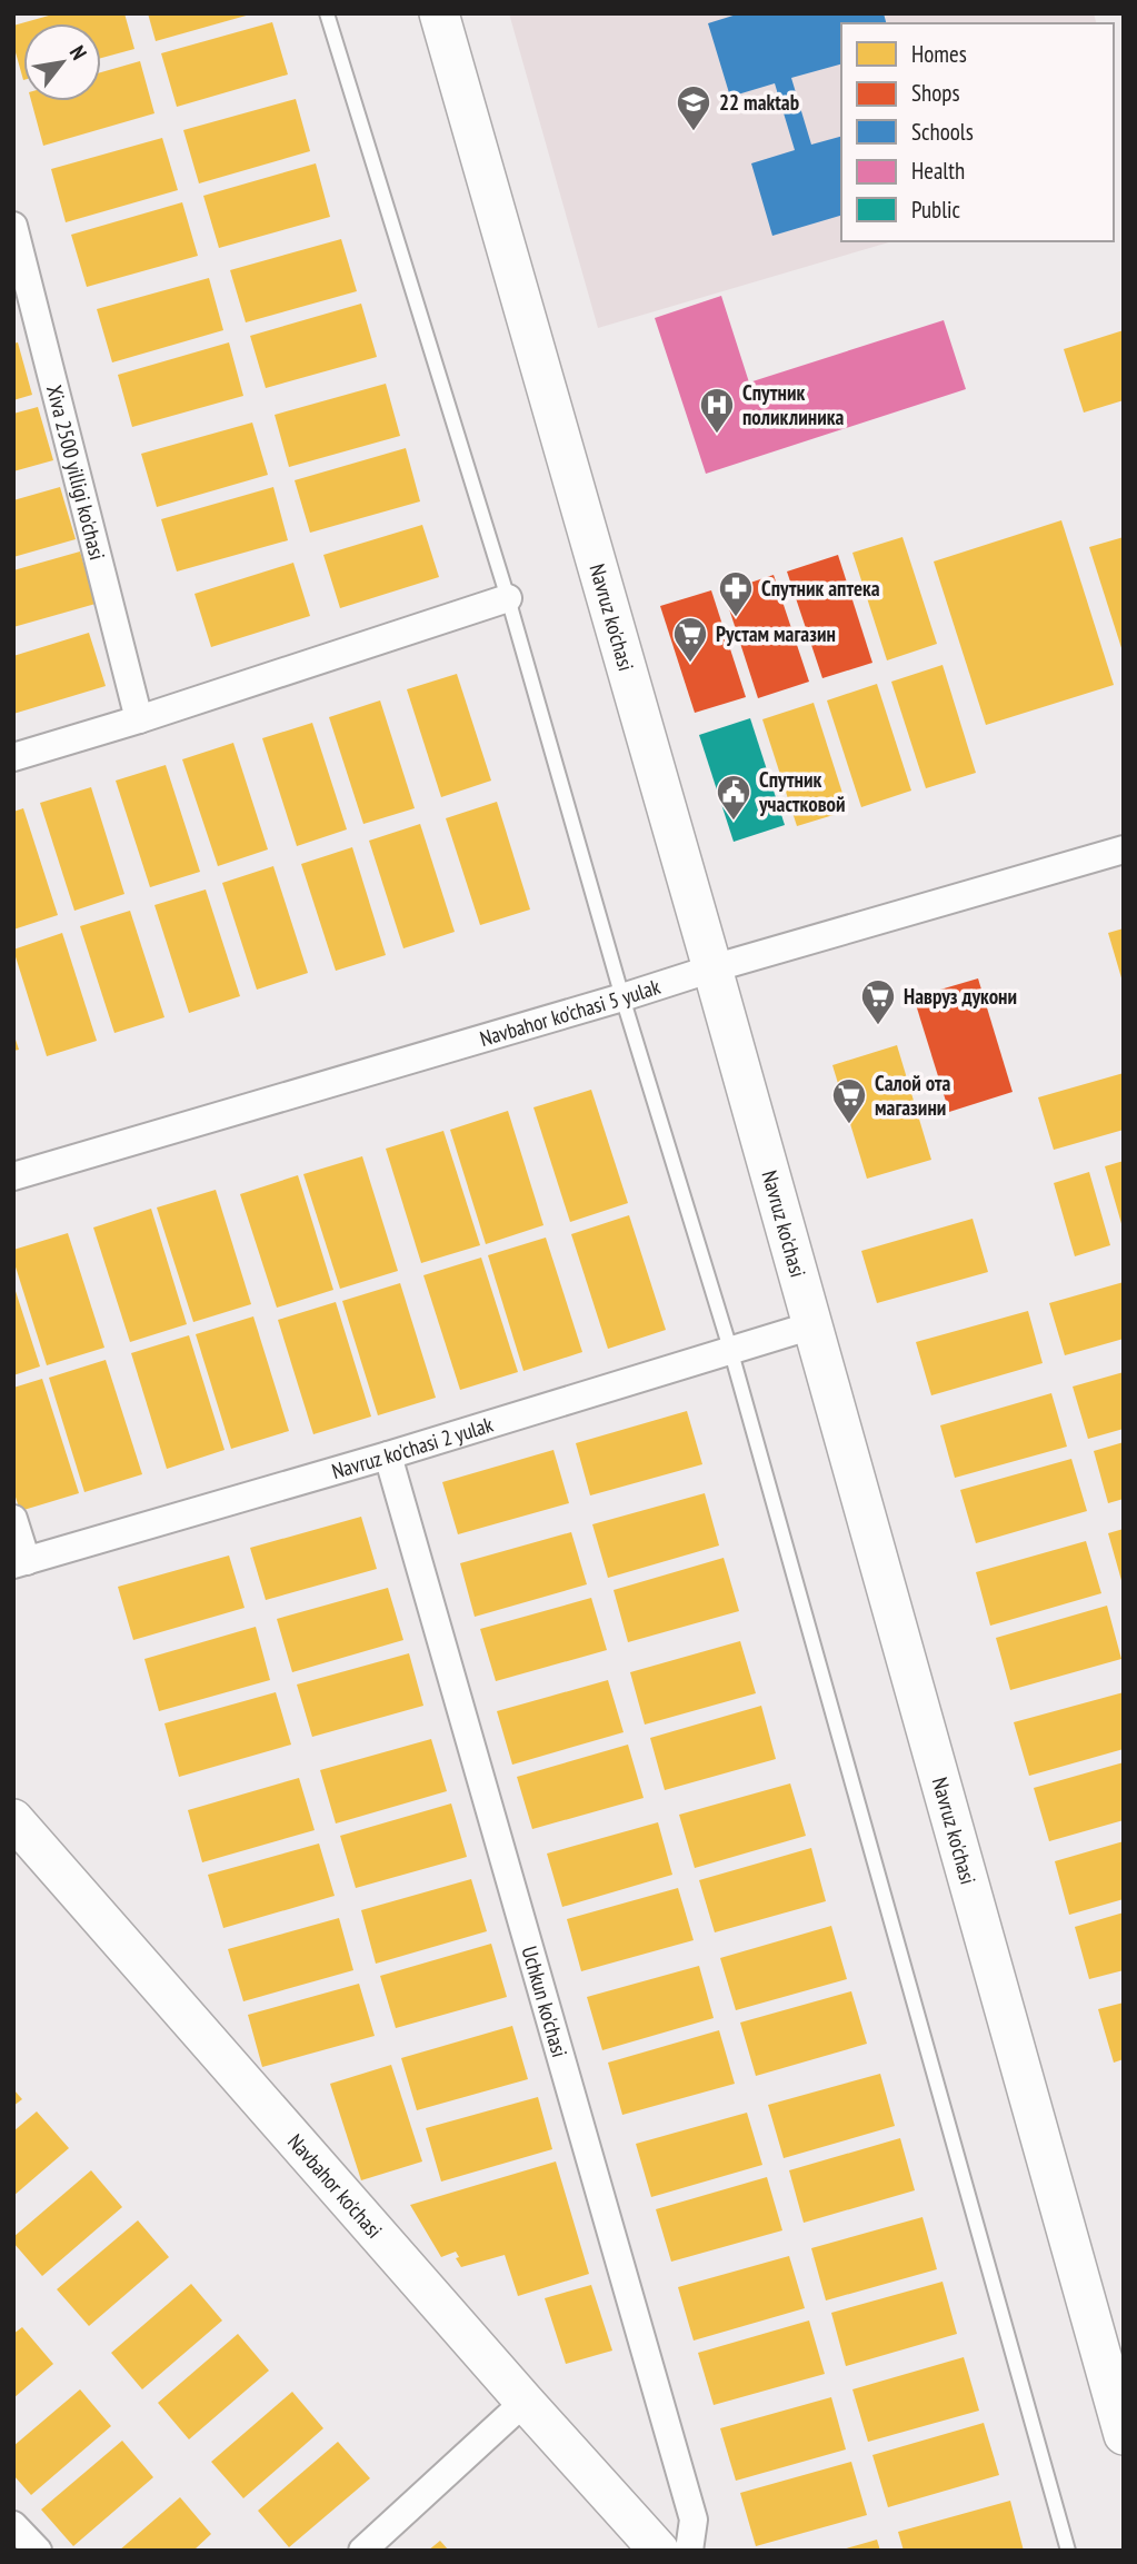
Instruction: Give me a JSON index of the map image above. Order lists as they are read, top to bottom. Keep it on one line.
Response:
{"streets":{"street":["Xiva 2500 yilligi ko'chasi","Navruz ko'chasi","Navbahor ko'chasi 5 yulak","Navruz ko'chasi 2 yulak","Uchkun ko'chasi","Navbahor ko'chasi"]},"crossings":[["Navruz ko'chasi","Navbahor ko'chasi 5 yulak"],["Navruz ko'chasi","Navruz ko'chasi 2 yulak"],["Navruz ko'chasi 2 yulak","Uchkun ko'chasi"]],"places":{"school or university":["22 maktab"],"hospital":["Спутник поликлиника"],"pharmacy":["Спутник аптека"],"supermarket":["Рустам магазин","Навруз дукони","Салой ота магазини"],"public building":["Спутник участковой"]},"legend":["Homes","Shops","Schools","Health","Public"],"north":"top right"}
